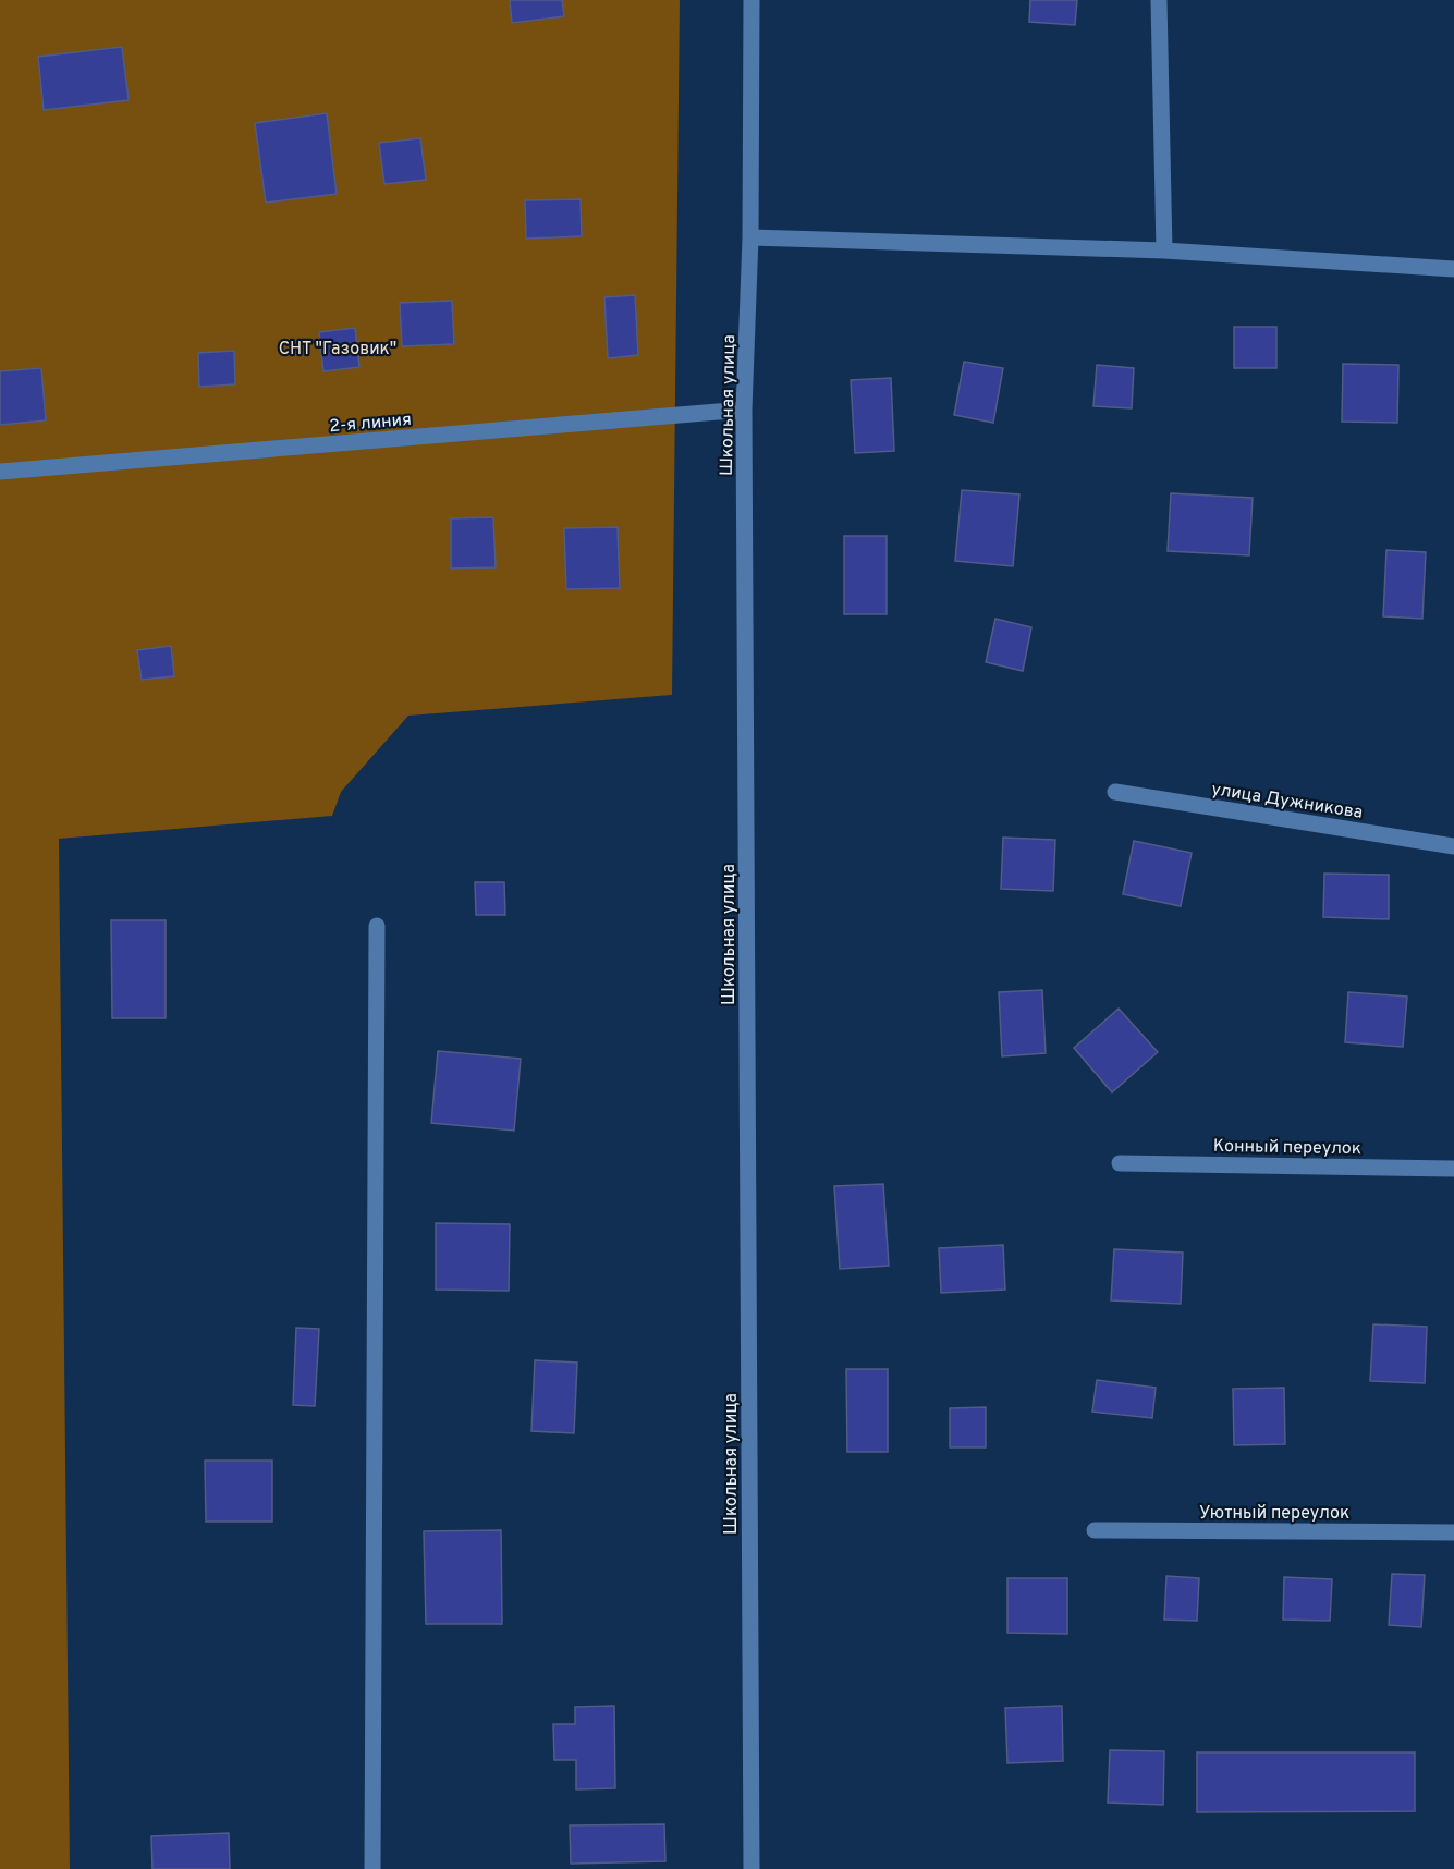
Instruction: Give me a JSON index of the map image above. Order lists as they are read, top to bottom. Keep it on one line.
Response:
{"streets":{"street":["Школьная улица","2-я линия","улица Дужникова","Конный переулок","Уютный переулок"]},"crossings":[["Школьная улица","2-я линия"]],"parks":["СНТ \"Газовик\""]}
